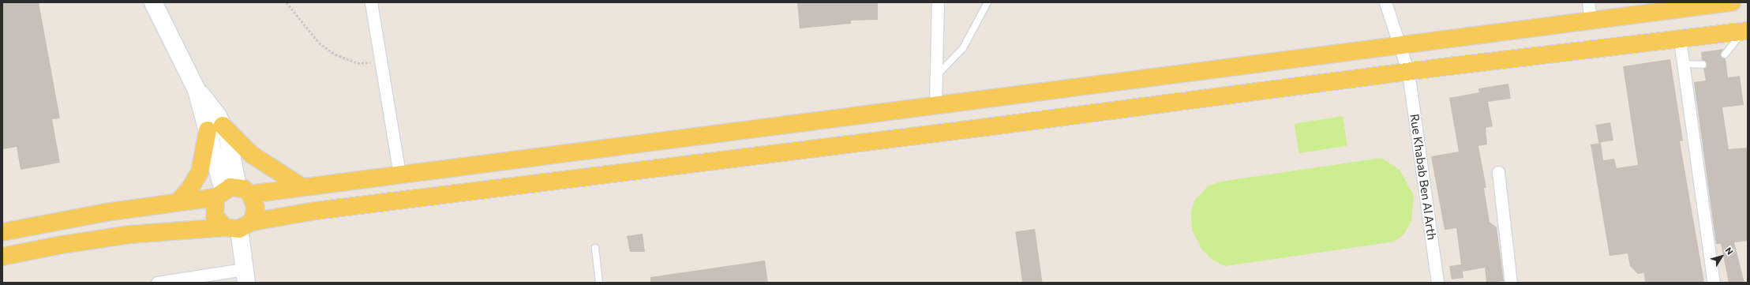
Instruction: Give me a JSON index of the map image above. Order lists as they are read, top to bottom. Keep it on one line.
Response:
{"streets":{"street":["Rue Khabab Ben Al Arth"]},"north":"top right"}
